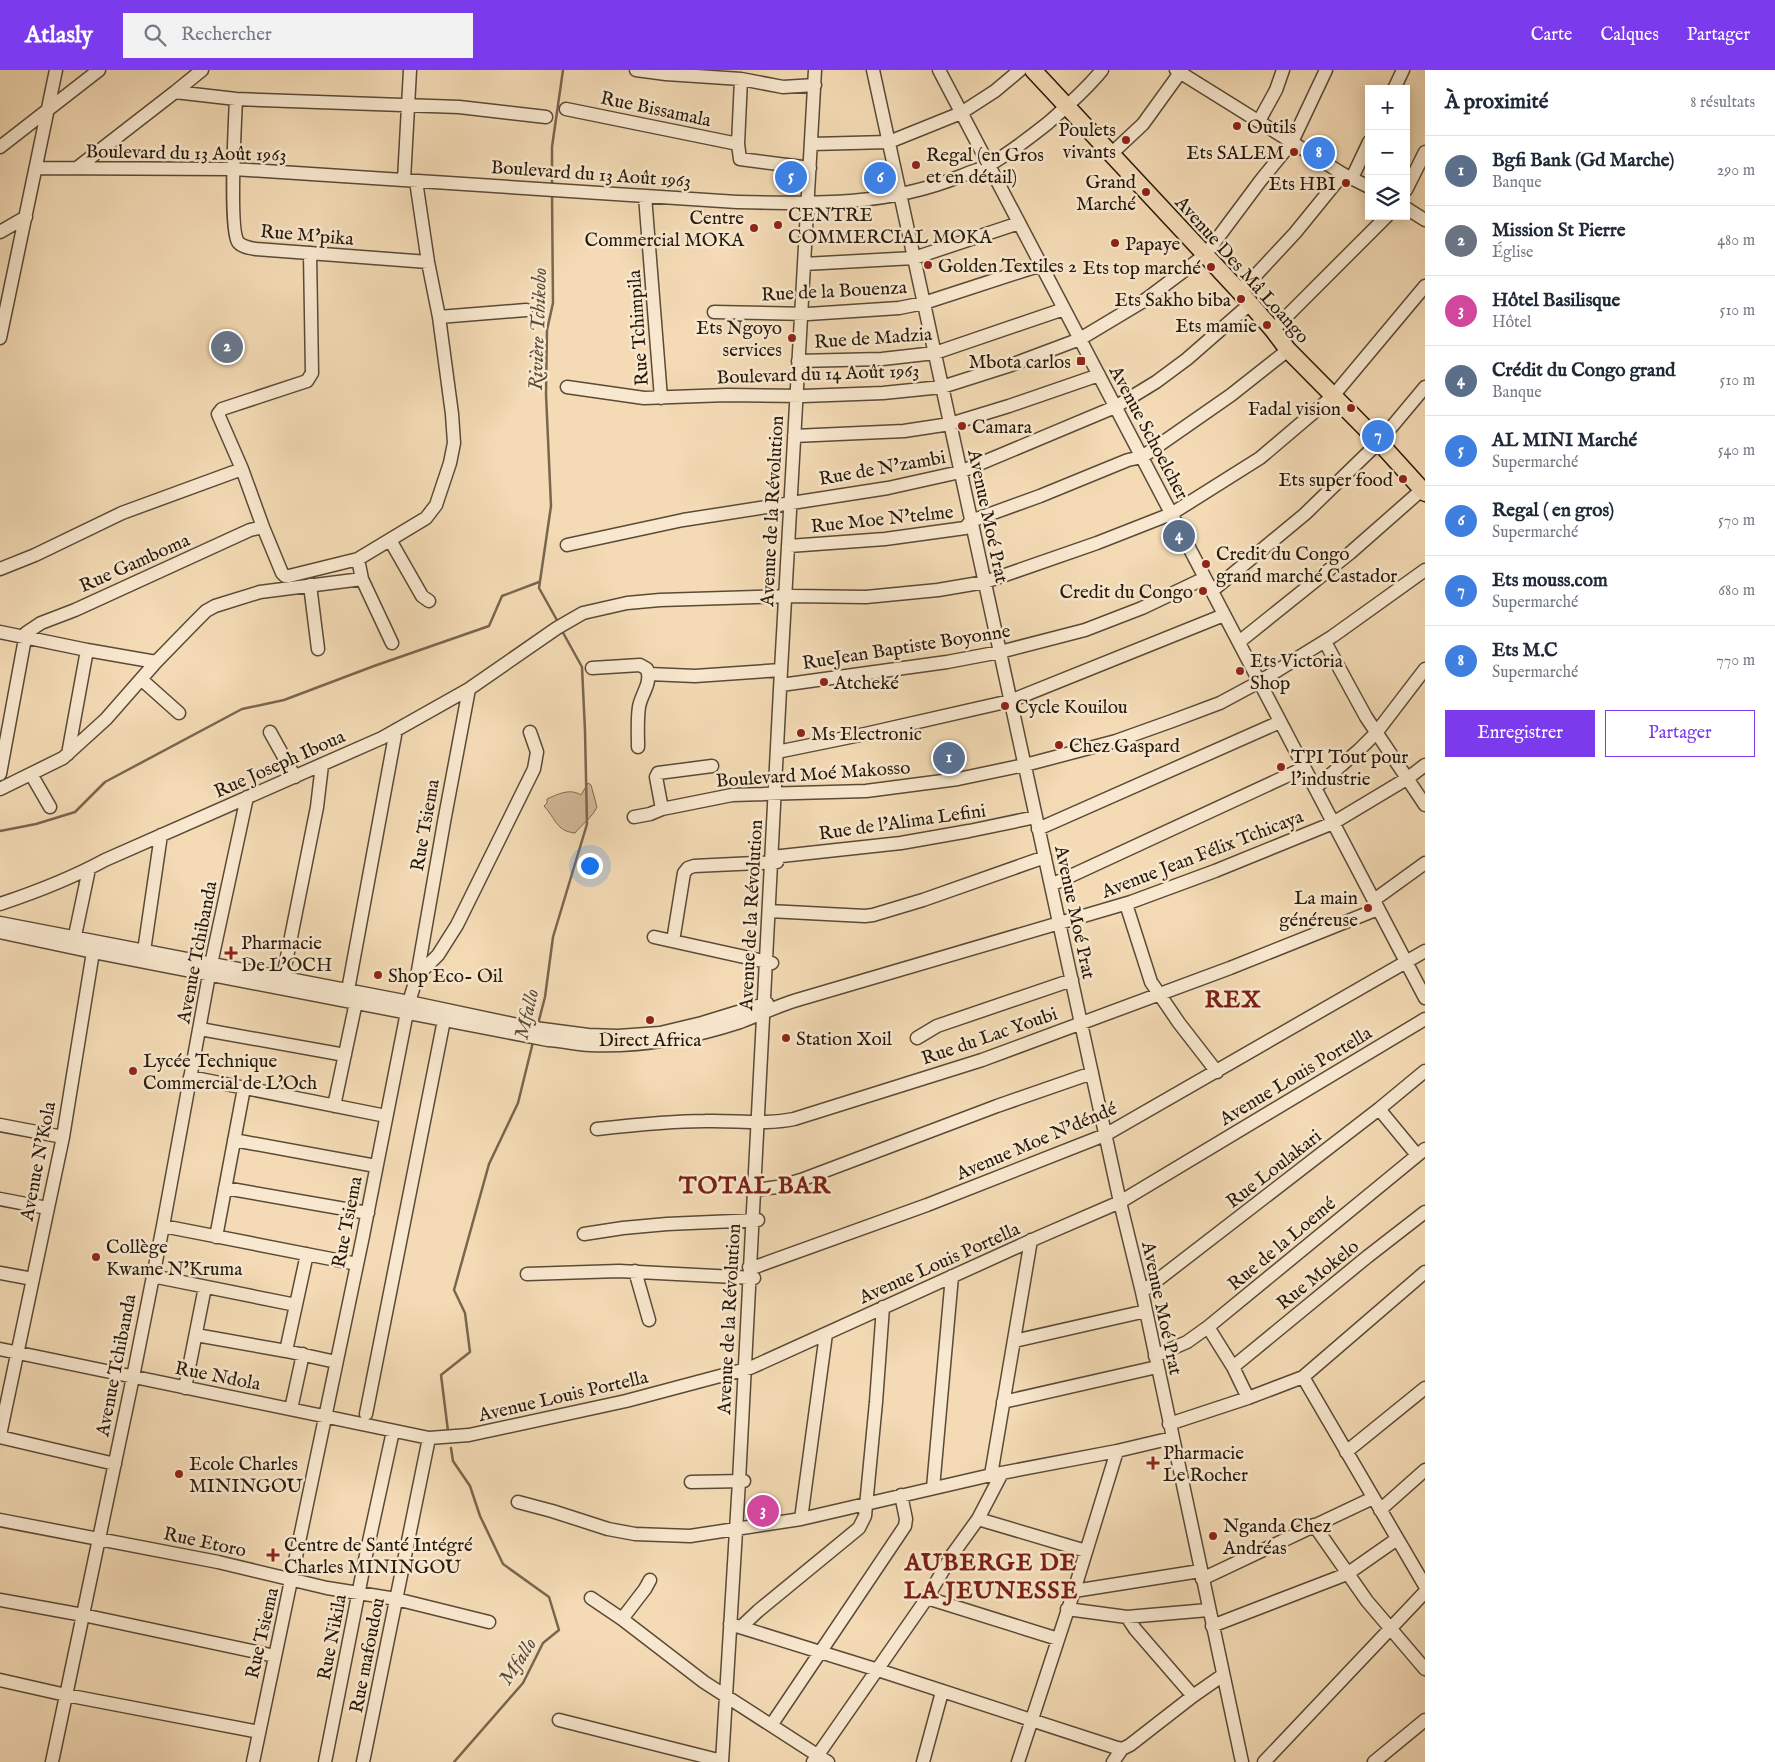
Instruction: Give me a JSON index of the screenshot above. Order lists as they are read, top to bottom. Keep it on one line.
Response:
{"streets":{"main road":["Avenue Des Mâ Loango"],"street":["Rue Bissamala","Boulevard du 13 Août 1963","Rue M'pika","Rue de la Bouenza","Rue Tchimpila","Rue de Madzia","Boulevard du 14 Août 1963","Avenue Schoelcher","Rue de N'zambi","Avenue de la Révolution","Avenue Moé Prat","Rue Moe N'telme","Rue Gamboma","RueJean Baptiste Boyonne","Rue Joseph Iboua","Boulevard Moé Makosso","Rue de l'Alima Lefini","Rue Tsiema","Avenue Jean Félix Tchicaya","Avenue Tchibanda","Rue du Lac Youbi","Avenue Louis Portella","Avenue Moe N'déndé","Avenue N'Kola","Rue Loulakari","Rue de la Loemé","Rue Mokelo","Rue Ndola","Rue Etoro","Rue Nikila","Rue mafoudou"]},"crossings":[["Boulevard du 13 Août 1963","Rue M'pika"],["Boulevard du 13 Août 1963","Avenue Des Mâ Loango"],["Boulevard du 13 Août 1963","Rue Tchimpila"],["Boulevard du 13 Août 1963","Avenue Schoelcher"],["Boulevard du 13 Août 1963","Avenue de la Révolution"],["Boulevard du 13 Août 1963","Avenue Moé Prat"],["Avenue Des Mâ Loango","Boulevard du 14 Août 1963"],["Avenue Des Mâ Loango","Rue de N'zambi"],["Avenue Des Mâ Loango","Rue Moe N'telme"],["Avenue Des Mâ Loango","Rue Joseph Iboua"],["Rue de la Bouenza","Avenue Schoelcher"],["Rue de la Bouenza","Avenue de la Révolution"],["Rue de la Bouenza","Avenue Moé Prat"],["Rue Tchimpila","Boulevard du 14 Août 1963"],["Rue de Madzia","Avenue Schoelcher"],["Rue de Madzia","Avenue de la Révolution"],["Rue de Madzia","Avenue Moé Prat"],["Boulevard du 14 Août 1963","Avenue Schoelcher"],["Boulevard du 14 Août 1963","Avenue de la Révolution"],["Boulevard du 14 Août 1963","Avenue Moé Prat"],["Avenue Schoelcher","Rue de N'zambi"],["Avenue Schoelcher","Rue Moe N'telme"],["Avenue Schoelcher","RueJean Baptiste Boyonne"],["Avenue Schoelcher","Rue Joseph Iboua"],["Avenue Schoelcher","Boulevard Moé Makosso"],["Avenue Schoelcher","Rue de l'Alima Lefini"],["Avenue Schoelcher","Avenue Jean Félix Tchicaya"],["Avenue Schoelcher","Rue du Lac Youbi"],["Avenue Schoelcher","Avenue Moe N'déndé"],["Rue de N'zambi","Avenue de la Révolution"],["Rue de N'zambi","Avenue Moé Prat"],["Avenue de la Révolution","Rue Moe N'telme"],["Avenue de la Révolution","RueJean Baptiste Boyonne"],["Avenue de la Révolution","Rue Joseph Iboua"],["Avenue de la Révolution","Boulevard Moé Makosso"],["Avenue de la Révolution","Rue de l'Alima Lefini"],["Avenue de la Révolution","Avenue Jean Félix Tchicaya"],["Avenue de la Révolution","Rue du Lac Youbi"],["Avenue de la Révolution","Avenue Louis Portella"],["Avenue de la Révolution","Avenue Moe N'déndé"],["Avenue Moé Prat","Rue Moe N'telme"],["Avenue Moé Prat","RueJean Baptiste Boyonne"],["Avenue Moé Prat","Rue Joseph Iboua"],["Avenue Moé Prat","Boulevard Moé Makosso"],["Avenue Moé Prat","Rue de l'Alima Lefini"],["Avenue Moé Prat","Avenue Jean Félix Tchicaya"],["Avenue Moé Prat","Rue du Lac Youbi"],["Avenue Moé Prat","Avenue Louis Portella"],["Avenue Moé Prat","Avenue Moe N'déndé"],["Avenue Moé Prat","Rue Loulakari"],["Avenue Moé Prat","Rue de la Loemé"],["Rue Joseph Iboua","Rue Tsiema"],["Rue Joseph Iboua","Avenue Tchibanda"],["Rue Tsiema","Rue Ndola"],["Rue Tsiema","Rue Etoro"],["Avenue Tchibanda","Rue Ndola"],["Avenue Tchibanda","Rue Etoro"],["Avenue Louis Portella","Rue Ndola"],["Avenue Louis Portella","Rue mafoudou"],["Avenue N'Kola","Rue Ndola"],["Rue Ndola","Rue Nikila"],["Rue Ndola","Rue mafoudou"],["Rue Etoro","Rue Nikila"],["Rue Etoro","Rue mafoudou"]],"districts":["REX","TOTAL BAR","AUBERGE DE LA JEUNESSE"],"water":["Rivière Tchikobo","Mfallo"],"places":{"other":["Outils","Poulets vivants","Ets SALEM","Regal (en Gros et en détail)","Ets HBI","Grand Marché","CENTRE COMMERCIAL MOKA","Centre Commercial MOKA","Papaye","Golden Textiles 2","Ets top marché","Ets Sakho biba","Ets mamie","Ets Ngoyo services","Fadal vision","Camara","Ets super food","Credit du Congo grand marché Castador","Credit du Congo","Ets Victoria Shop","Atcheké","Cycle Kouilou","Ms Electronic","Chez Gaspard","TPI Tout pour l'industrie","La main généreuse","Shop Eco- Oil","Direct Africa","Station Xoil","Lycée Technique Commercial de L'Och","Collège Kwame N'Kruma","Ecole Charles MININGOU","Nganda Chez Andréas"],"transit":["Mbota carlos"],"health":["Pharmacie De L'OCH","Pharmacie Le Rocher","Centre de Santé Intégré Charles MININGOU"]},"page":{"header":"Atlasly","search":"Rechercher","nav":["Carte","Calques","Partager"],"heading":["À proximité","8 résultats"],"map_buttons":["+","−"],"pins":["8","5","6","2","7","4","1","3"],"list":[{"mark":"1","name":"Bgfi Bank (Gd Marche)","note":"Banque","value":"290 m"},{"mark":"2","name":"Mission St Pierre","note":"Église","value":"480 m"},{"mark":"3","name":"Hôtel Basilisque","note":"Hôtel","value":"510 m"},{"mark":"4","name":"Crédit du Congo grand","note":"Banque","value":"510 m"},{"mark":"5","name":"AL MINI Marché","note":"Supermarché","value":"540 m"},{"mark":"6","name":"Regal ( en gros)","note":"Supermarché","value":"570 m"},{"mark":"7","name":"Ets mouss.com","note":"Supermarché","value":"680 m"},{"mark":"8","name":"Ets M.C","note":"Supermarché","value":"770 m"}],"buttons":["Enregistrer","Partager"]}}
